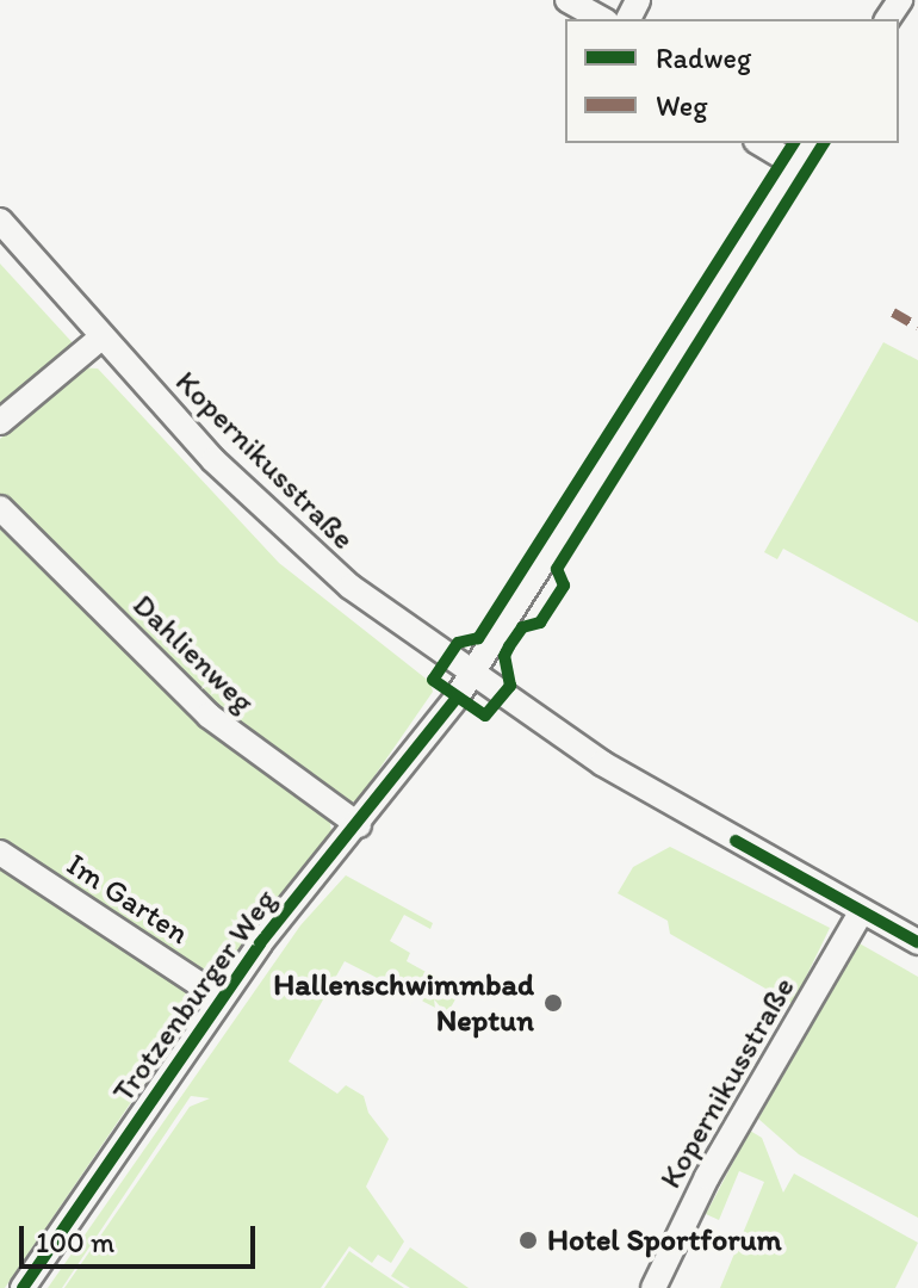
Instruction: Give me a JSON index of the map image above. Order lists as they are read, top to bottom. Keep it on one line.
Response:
{"streets":{"street":["Kopernikusstraße","Dahlienweg","Im Garten","Trotzenburger Weg"]},"crossings":[["Kopernikusstraße","Trotzenburger Weg"],["Dahlienweg","Trotzenburger Weg"],["Im Garten","Trotzenburger Weg"]],"places":["Hallenschwimmbad Neptun","Hotel Sportforum"],"legend":["Radweg","Weg"],"scale_bar":"100 m"}
